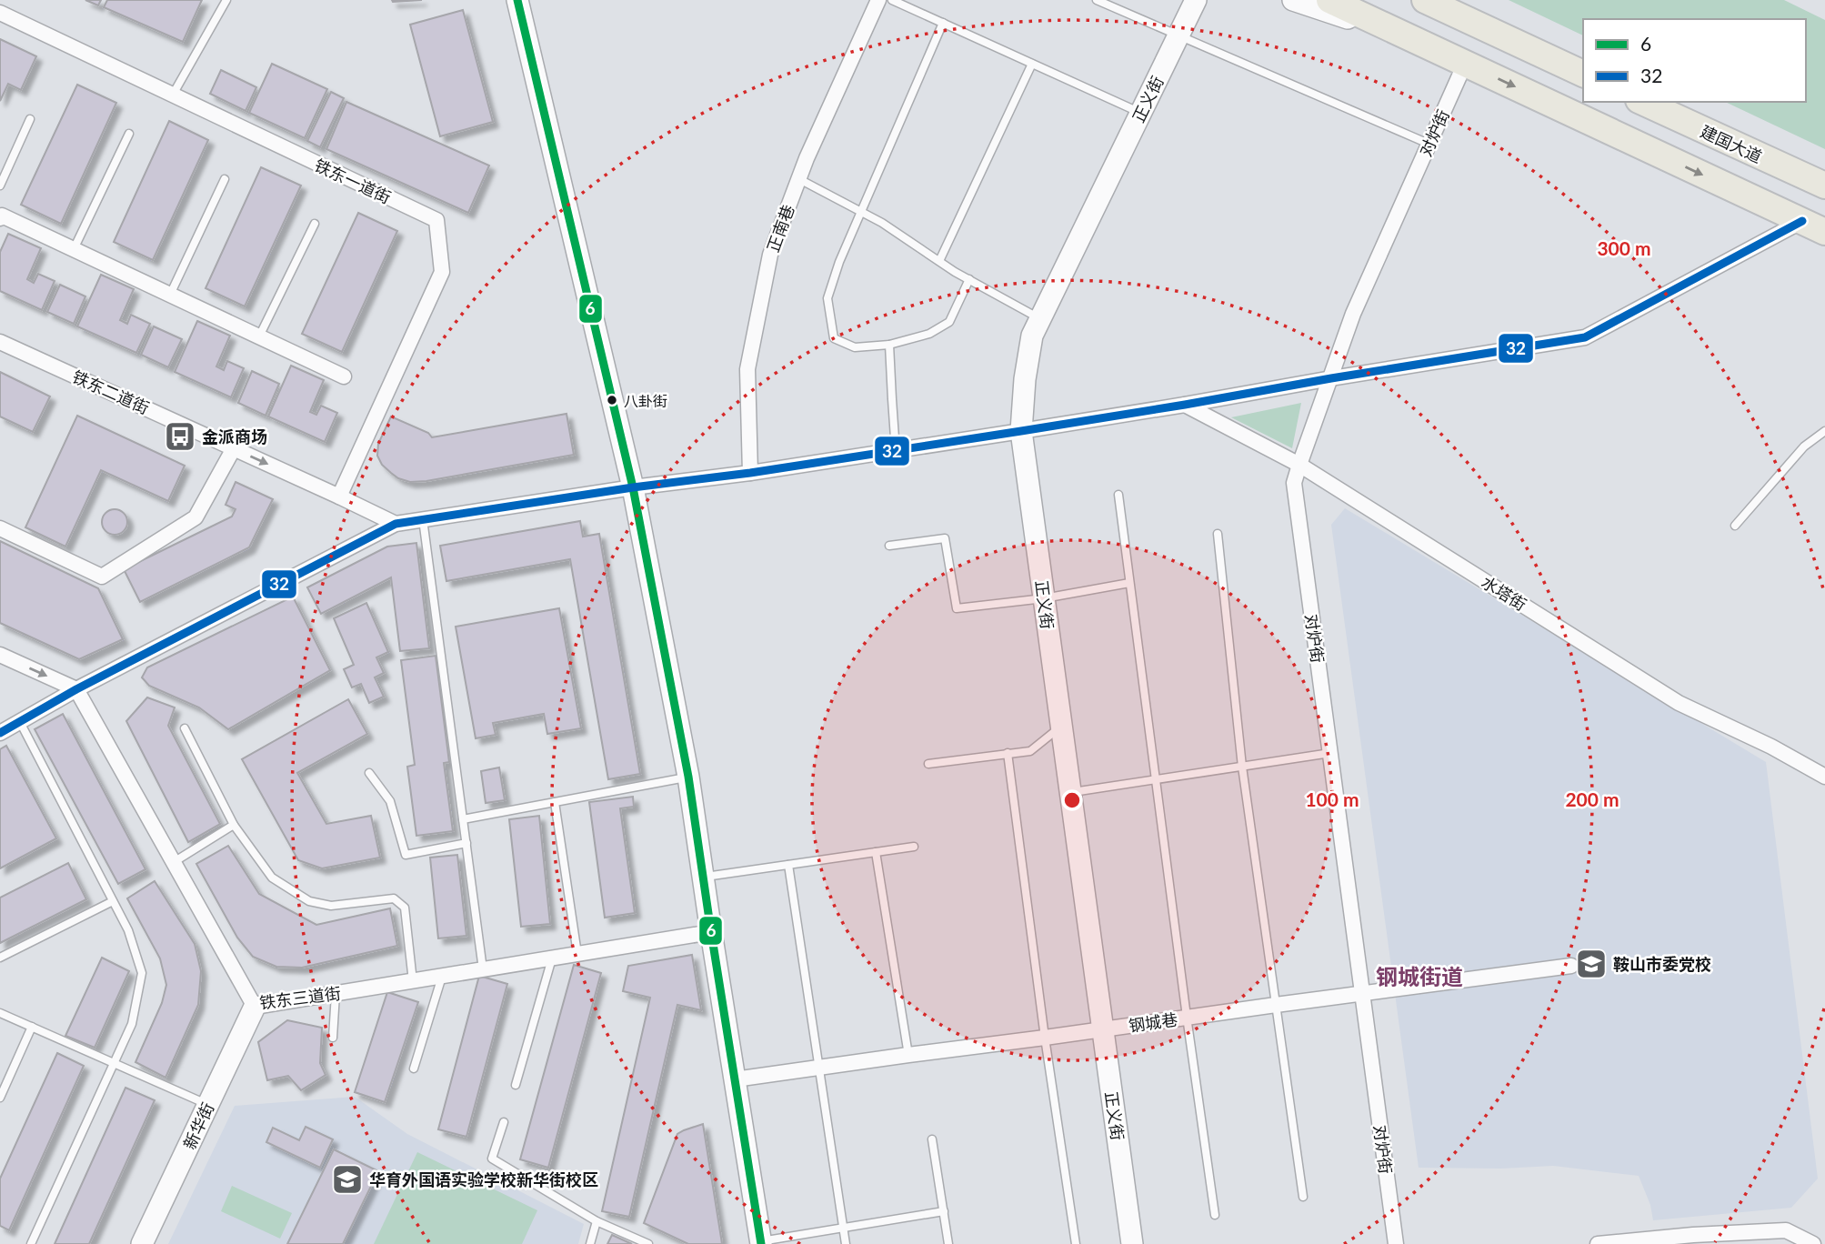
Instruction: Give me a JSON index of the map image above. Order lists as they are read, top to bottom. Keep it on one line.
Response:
{"streets":{"highway":["建国大道"],"street":["正义街","对炉街","铁东一道街","正南巷","铁东二道街","水塔街","铁东三道街","钢城巷","新华街"]},"crossings":[["正义街","钢城巷"],["对炉街","水塔街"],["对炉街","钢城巷"],["铁东一道街","铁东二道街"],["铁东三道街","新华街"]],"districts":["钢城街道"],"places":{"other":["八卦街"],"bus stop":["金派商场"],"school or university":["鞍山市委党校","华育外国语实验学校新华街校区"]},"lines":["transit line 6","transit line 32"],"legend":["6","32"],"rings":["300 m","100 m","200 m"]}
